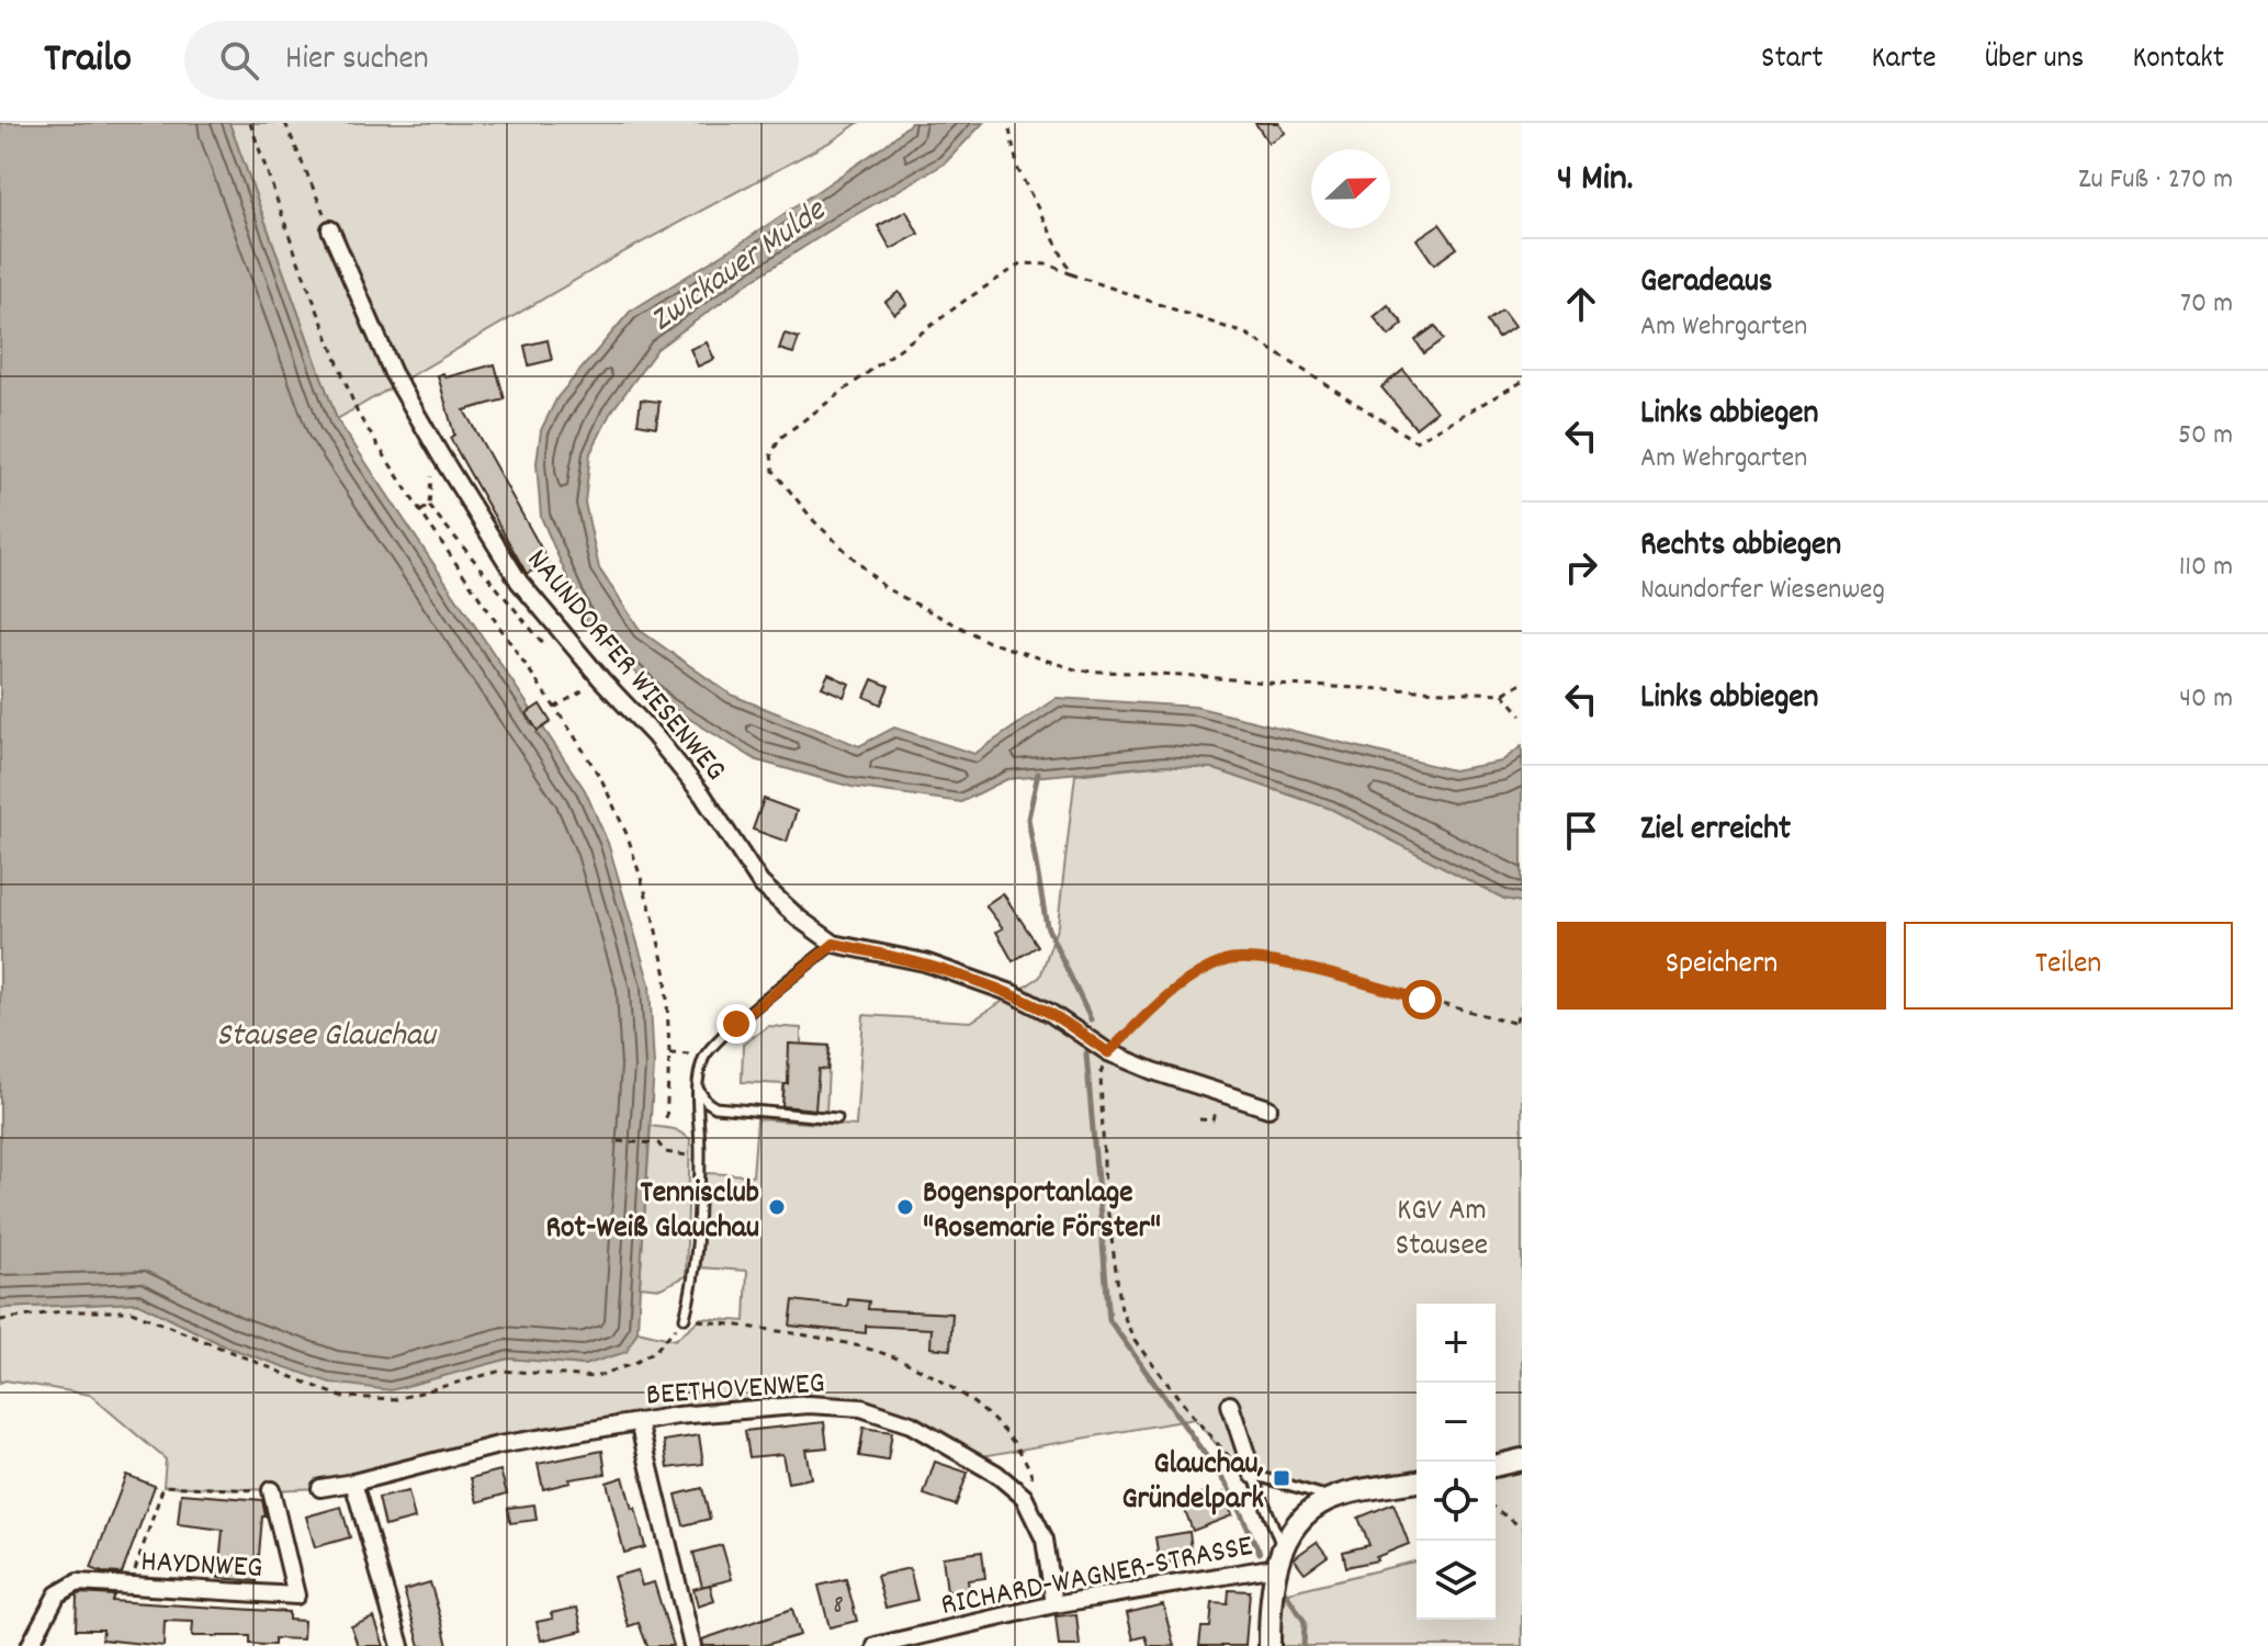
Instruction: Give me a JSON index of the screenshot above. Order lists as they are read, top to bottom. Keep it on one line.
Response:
{"streets":{"street":["NAUNDORFER WIESENWEG","BEETHOVENWEG","HAYDNWEG","RICHARD-WAGNER-STRASSE"]},"crossings":[["BEETHOVENWEG","RICHARD-WAGNER-STRASSE"]],"water":["Zwickauer Mulde","Stausee Glauchau"],"parks":["KGV Am Stausee"],"places":{"other":["Tennisclub Rot-Weiß Glauchau","Bogensportanlage \"Rosemarie Förster\""],"transit":["Glauchau, Gründelpark"]},"house_numbers":["8"],"north":"right","page":{"header":"Trailo","search":"Hier suchen","nav":["Start","Karte","Über uns","Kontakt"],"heading":["4 Min.","Zu Fuß · 270 m"],"list":[["Geradeaus","Am Wehrgarten","70 m"],["Links abbiegen","Am Wehrgarten","50 m"],["Rechts abbiegen","Naundorfer Wiesenweg","110 m"],["Links abbiegen","40 m"],"Ziel erreicht"],"buttons":["Speichern","Teilen"],"map_buttons":["+","−"]}}
